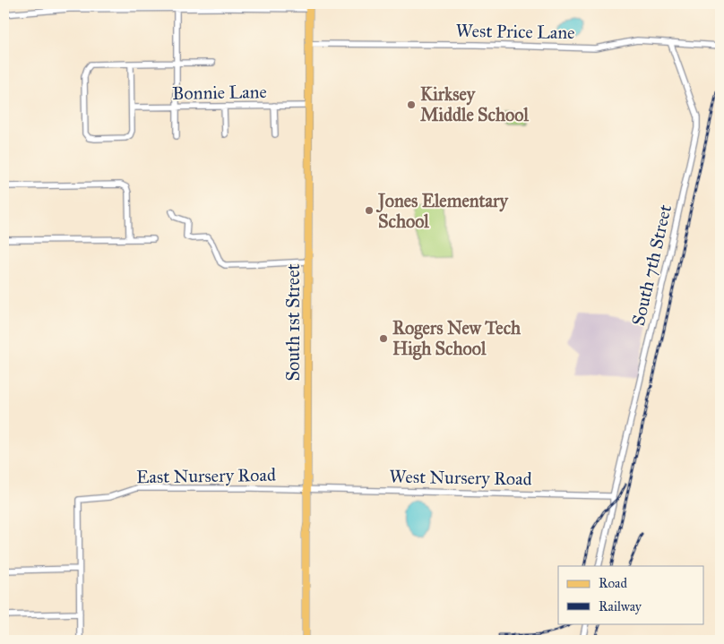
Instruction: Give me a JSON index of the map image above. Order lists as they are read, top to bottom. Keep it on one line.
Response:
{"streets":{"main road":["South 1st Street"],"street":["West Price Lane","Bonnie Lane","South 7th Street","East Nursery Road","West Nursery Road"]},"crossings":[["West Price Lane","South 7th Street"],["West Price Lane","South 1st Street"],["Bonnie Lane","South 1st Street"],["South 7th Street","West Nursery Road"],["South 1st Street","East Nursery Road"],["South 1st Street","West Nursery Road"],["East Nursery Road","West Nursery Road"]],"places":["Kirksey Middle School","Jones Elementary School","Rogers New Tech High School"],"legend":["Road","Railway"]}
